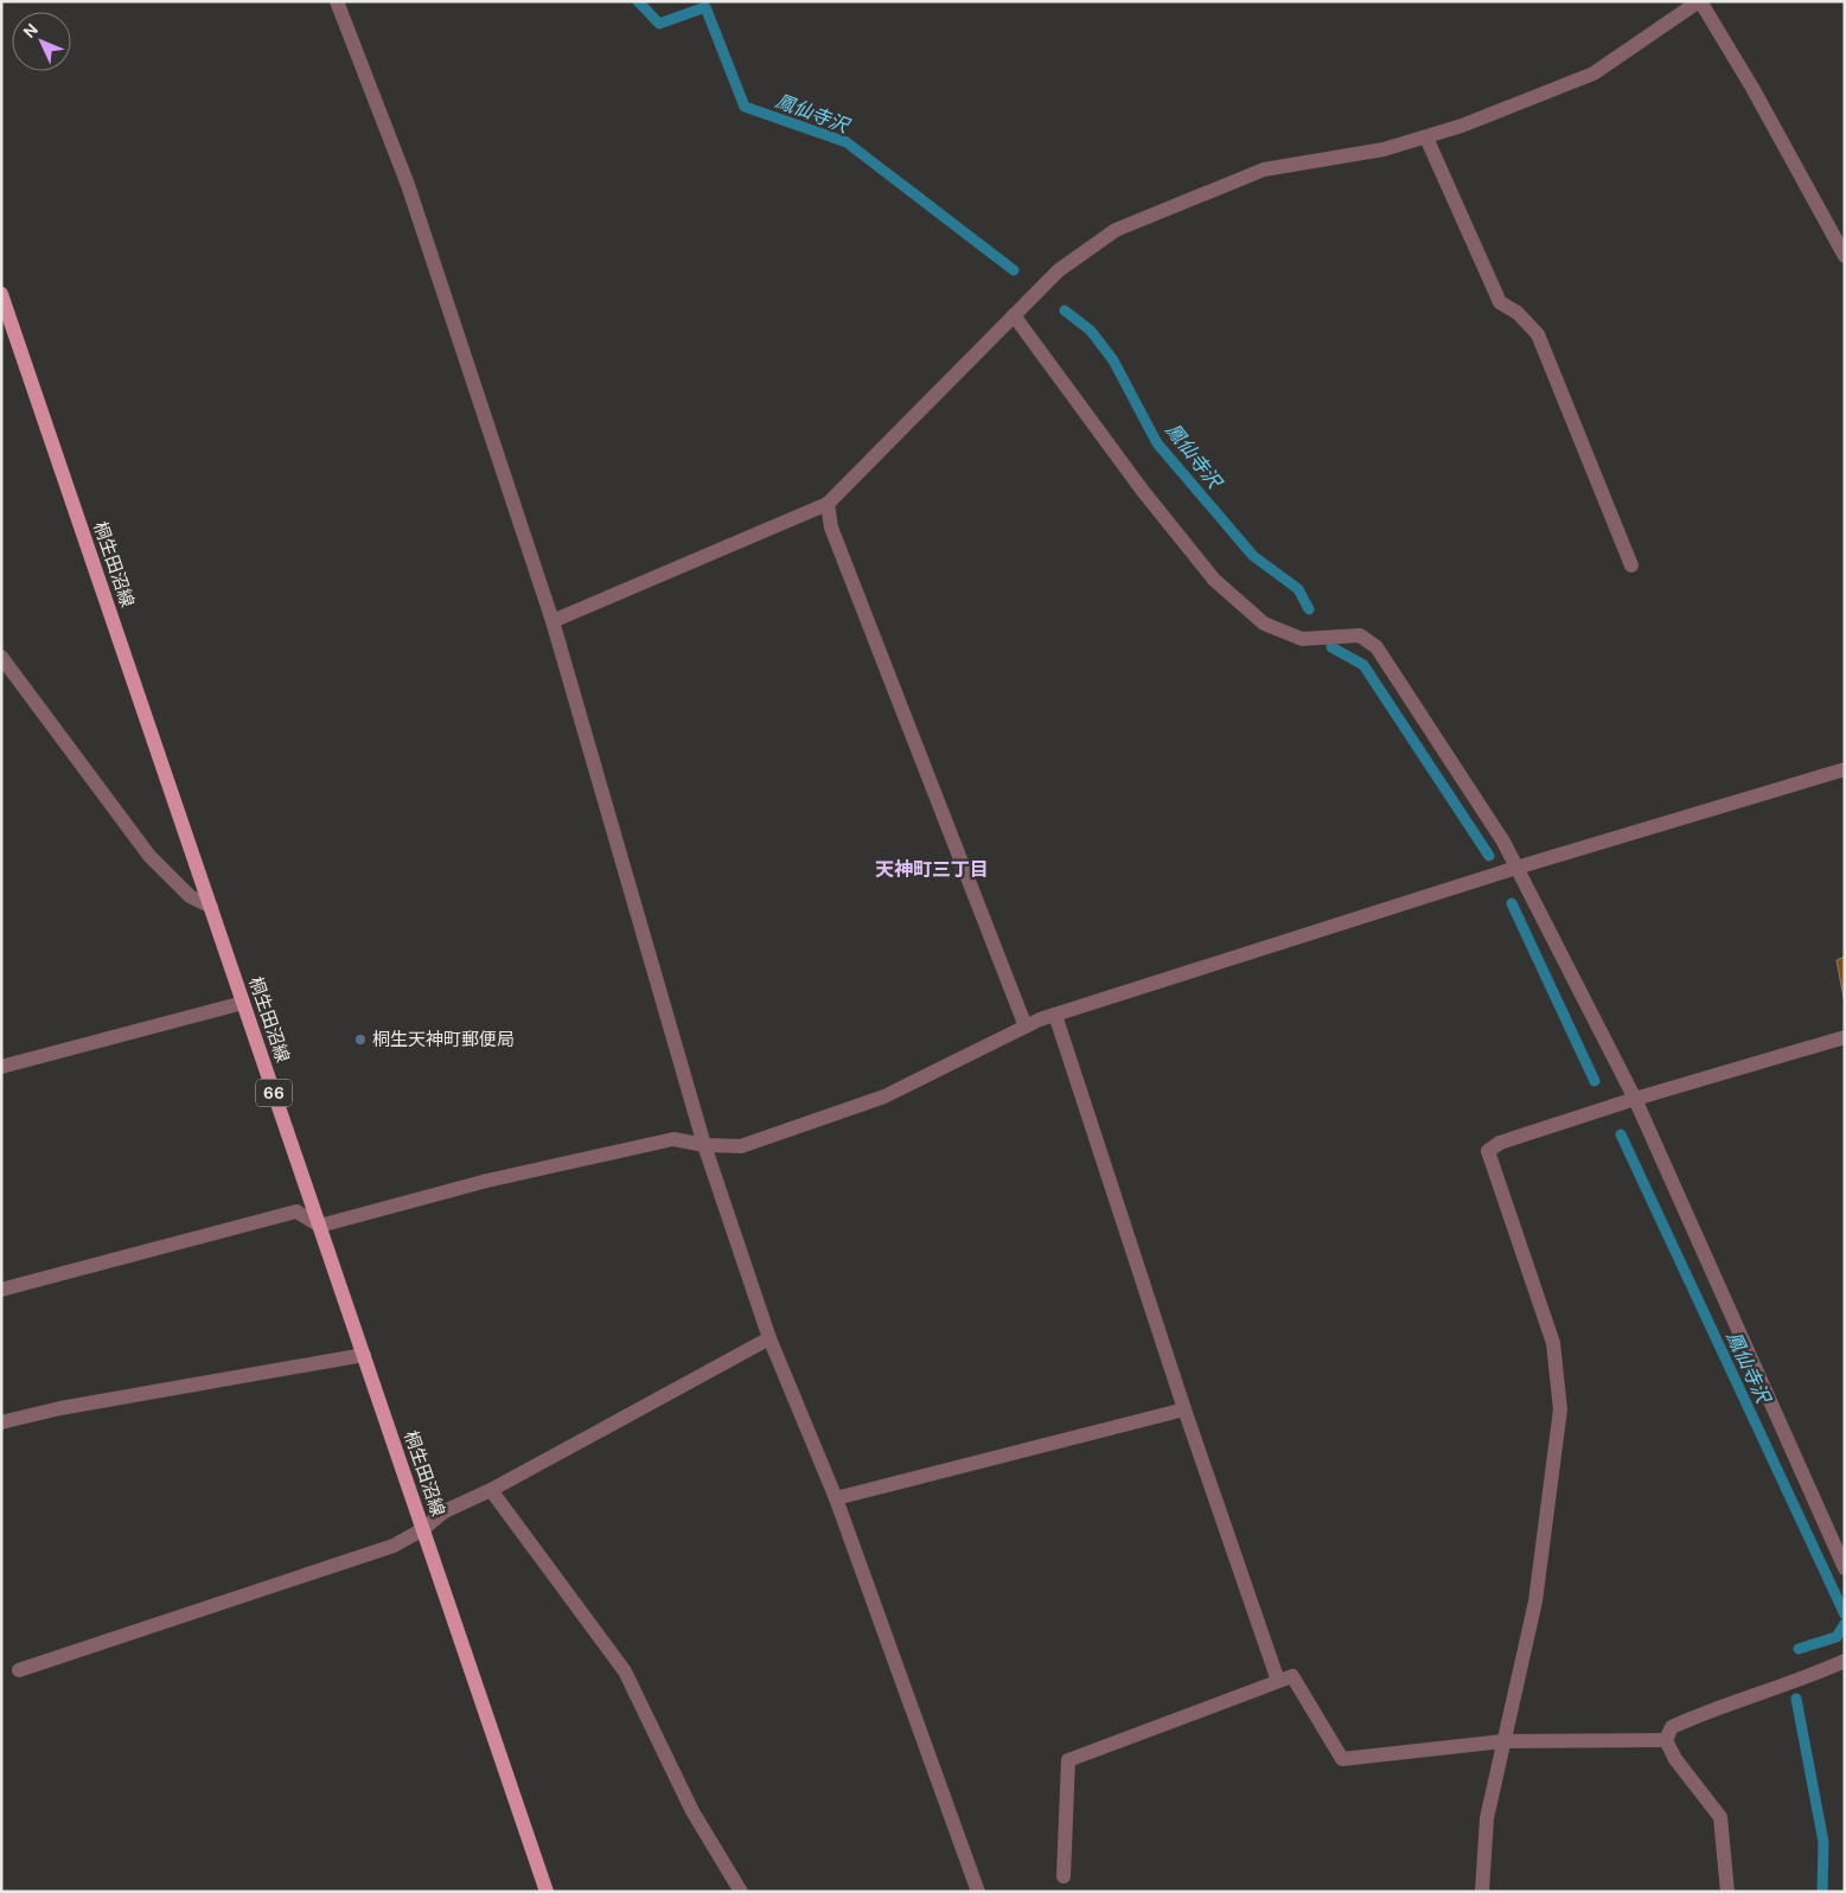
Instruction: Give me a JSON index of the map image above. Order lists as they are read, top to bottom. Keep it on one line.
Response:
{"streets":{"main road":["桐生田沼線","66"]},"districts":["天神町三丁目"],"water":["鳳仙寺沢"],"places":["桐生天神町郵便局"],"north":"top left"}
